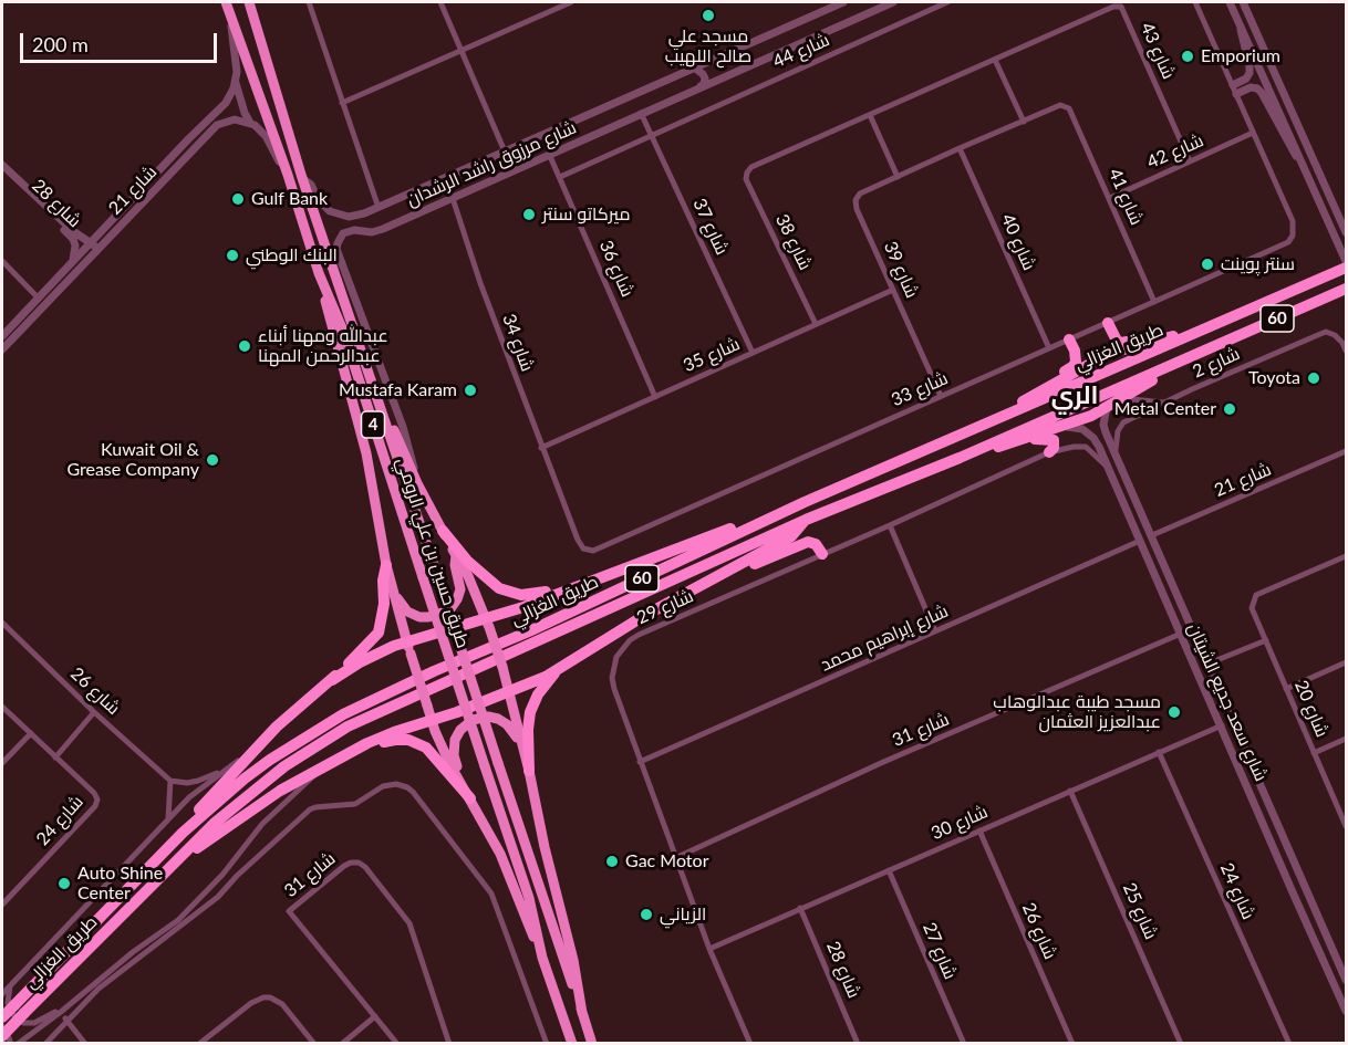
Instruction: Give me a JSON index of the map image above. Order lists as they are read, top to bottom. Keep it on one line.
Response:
{"streets":{"highway":["60","طريق الغزالي","4","طريق حسين بن علي الرومي"],"street":["شارع 44","شارع 43","شارع 42","شارع مرزوق راشد الرشدان","شارع 21","شارع 41","شارع 28","شارع 37","شارع 38","شارع 40","شارع 36","شارع 39","شارع 34","شارع 35","شارع 2","شارع 33","شارع 29","شارع إبراهيم محمد","شارع 26","شارع سعد جديع الشيتان","شارع 20","شارع 31","شارع 24","شارع 30","شارع 25","شارع 27"]},"crossings":[["شارع 44","شارع 37"],["شارع 44","شارع 36"],["شارع 43","شارع 42"],["شارع 43","شارع 38"],["شارع 42","شارع 41"],["شارع 42","شارع 33"],["شارع مرزوق راشد الرشدان","شارع 37"],["شارع مرزوق راشد الرشدان","شارع 36"],["شارع مرزوق راشد الرشدان","شارع 34"],["شارع مرزوق راشد الرشدان","طريق حسين بن علي الرومي"],["شارع 21","شارع 28"],["شارع 21","شارع سعد جديع الشيتان"],["شارع 41","شارع 39"],["شارع 41","شارع 33"],["شارع 28","شارع 30"],["شارع 37","شارع 35"],["شارع 38","شارع 35"],["شارع 40","شارع 39"],["شارع 40","شارع 33"],["شارع 36","شارع 35"],["شارع 39","شارع 35"],["شارع 39","شارع 33"],["شارع 34","شارع 35"],["شارع 34","شارع 33"],["شارع 2","شارع سعد جديع الشيتان"],["شارع 29","شارع إبراهيم محمد"],["شارع 29","شارع سعد جديع الشيتان"],["شارع 29","شارع 31"],["شارع 29","شارع 30"],["شارع إبراهيم محمد","شارع سعد جديع الشيتان"],["شارع 26","شارع 30"],["شارع سعد جديع الشيتان","شارع 31"],["شارع سعد جديع الشيتان","شارع 30"],["شارع 24","شارع 30"],["شارع 30","شارع 25"],["شارع 30","شارع 27"]],"districts":["الري"],"places":["مسجد علي صالح اللهيب","Emporium","Gulf Bank","ميركاتو سنتر","البنك الوطني","سنتر پوينت","عبدالله ومهنا أبناء عبدالرحمن المهنا","Toyota","Mustafa Karam","Metal Center","Kuwait Oil & Grease Company","مسجد طيبة عبدالوهاب عبدالعزيز العثمان","Gac Motor","Auto Shine Center","الزياني"],"scale_bar":"200 m"}
